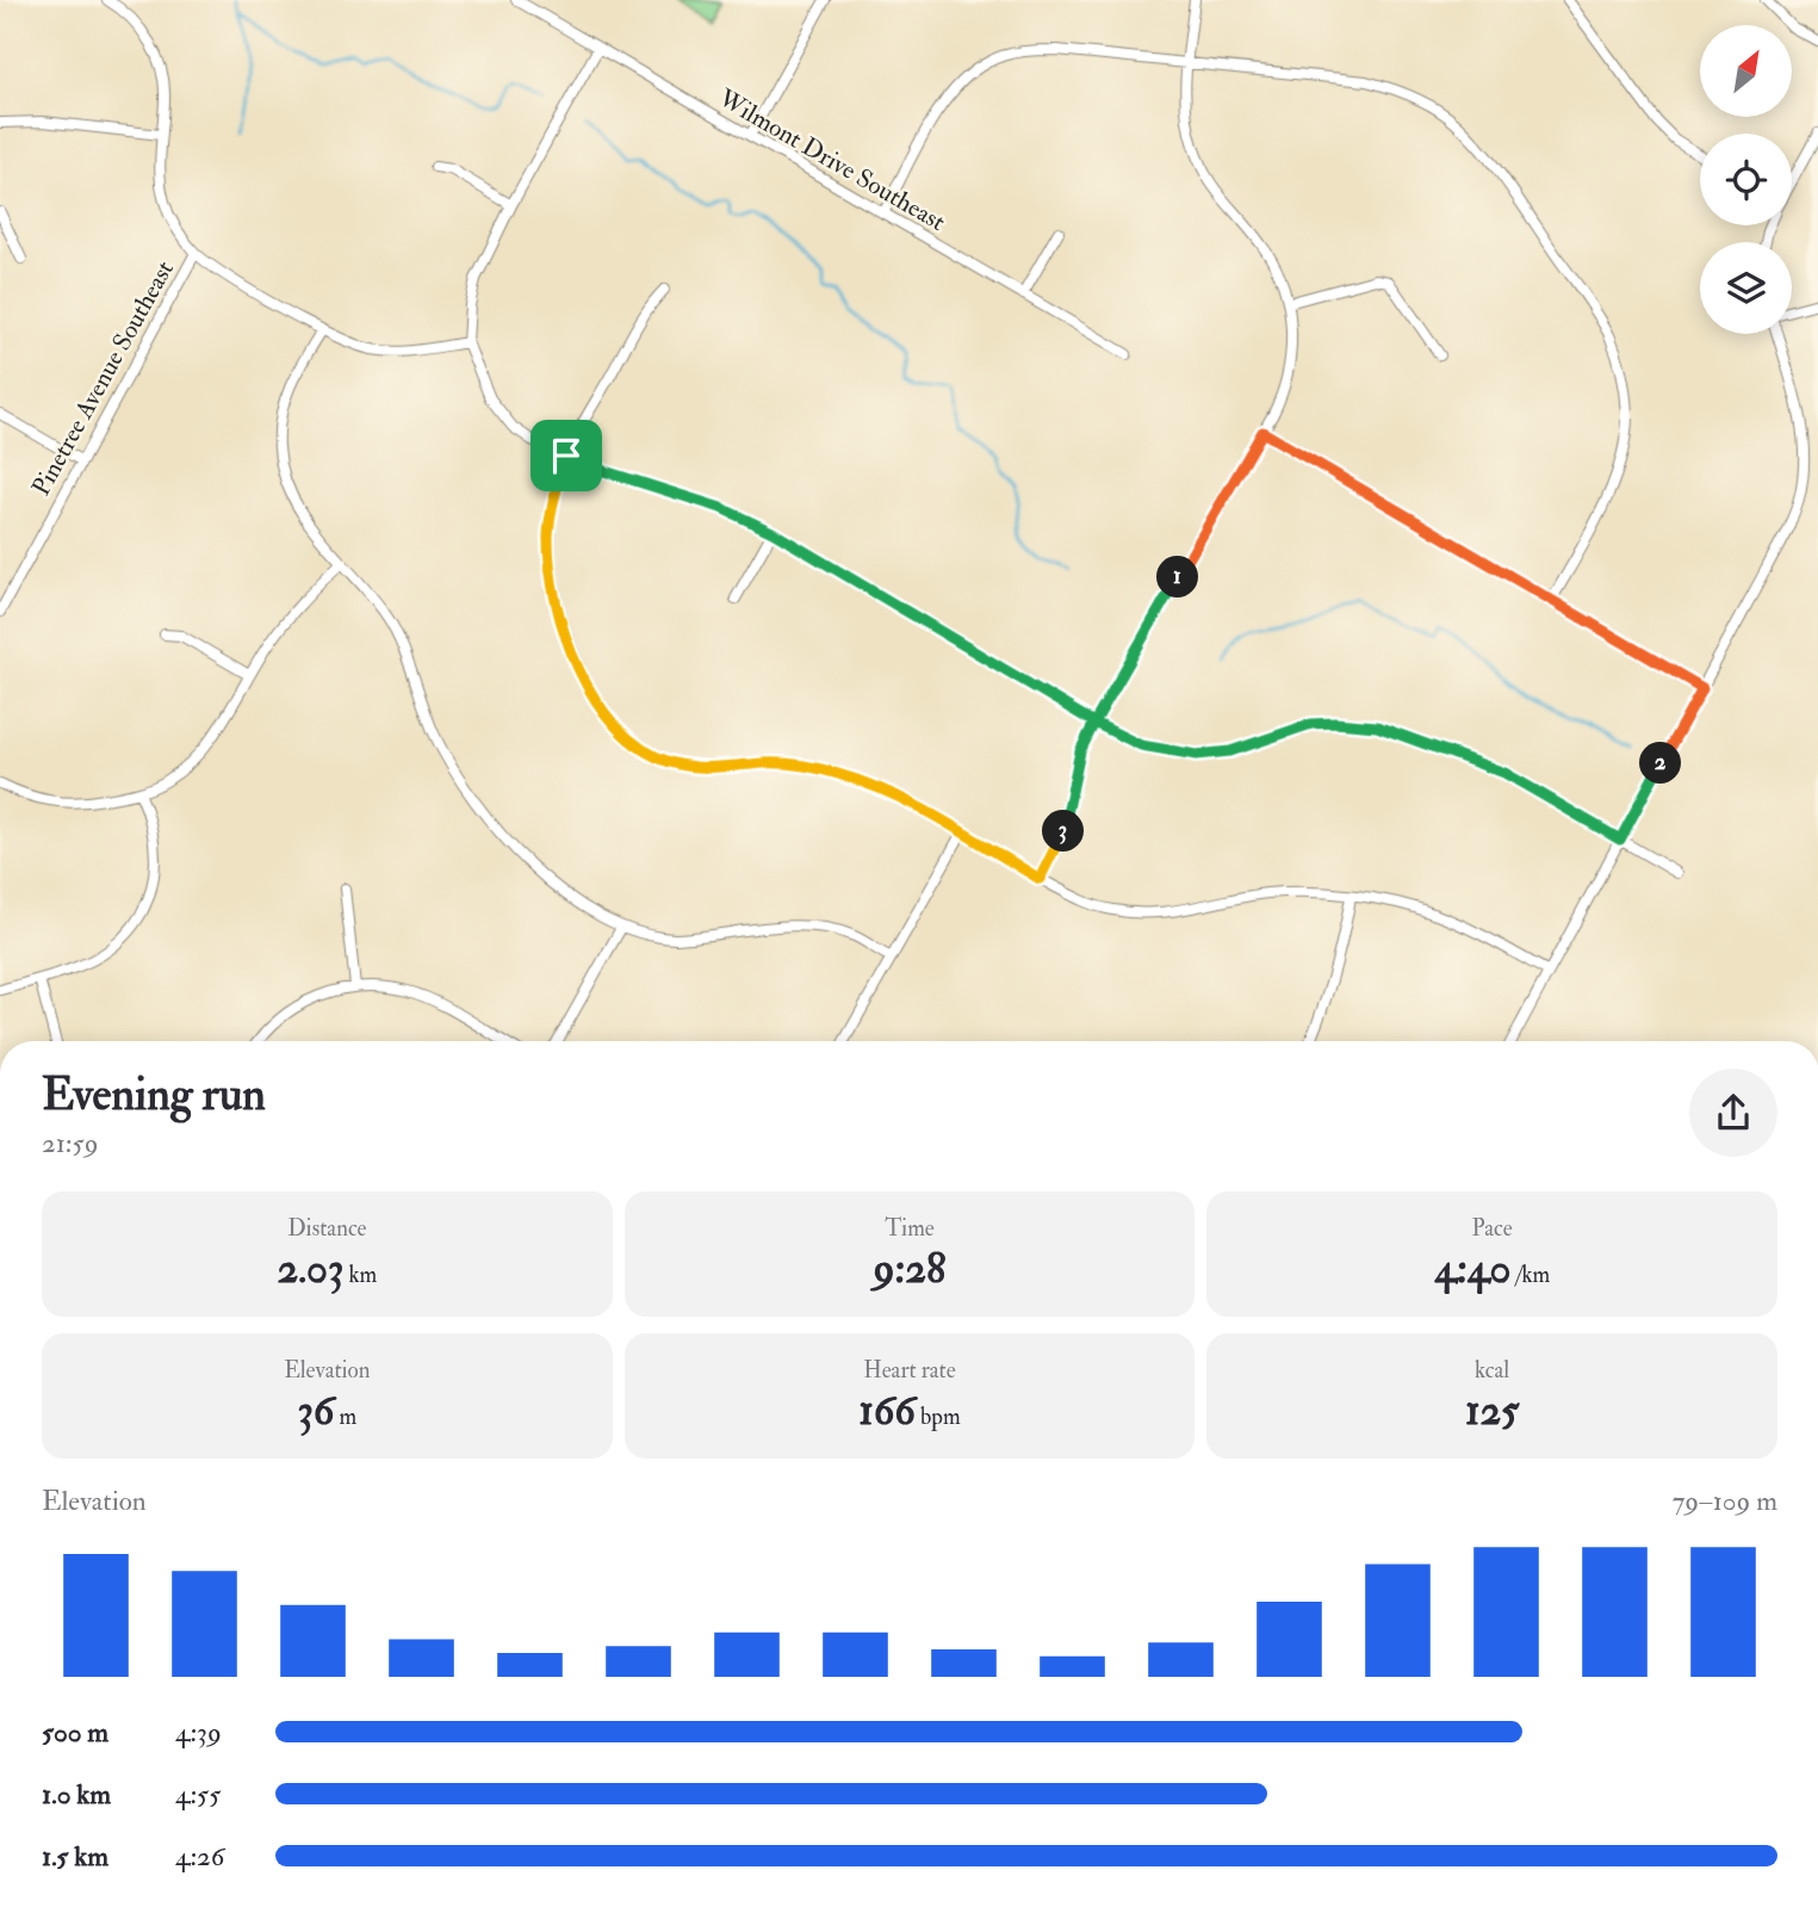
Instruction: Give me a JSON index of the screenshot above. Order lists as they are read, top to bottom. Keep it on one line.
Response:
{"streets":{"street":["Wilmont Drive Southeast","Pinetree Avenue Southeast"]},"north":"top right","page":{"pins":["1","2","3"],"heading":["Evening run","21:59"],"stats":[["Distance","2.03 km"],["Time","9:28"],["Pace","4:40 /km"],["Elevation","36 m"],["Heart rate","166 bpm"],["kcal","125"]],"chart":["Elevation","79–109 m"],"list":[{"name":"500 m","note":"4:39"},{"name":"1.0 km","note":"4:55"},{"name":"1.5 km","note":"4:26"}]}}
